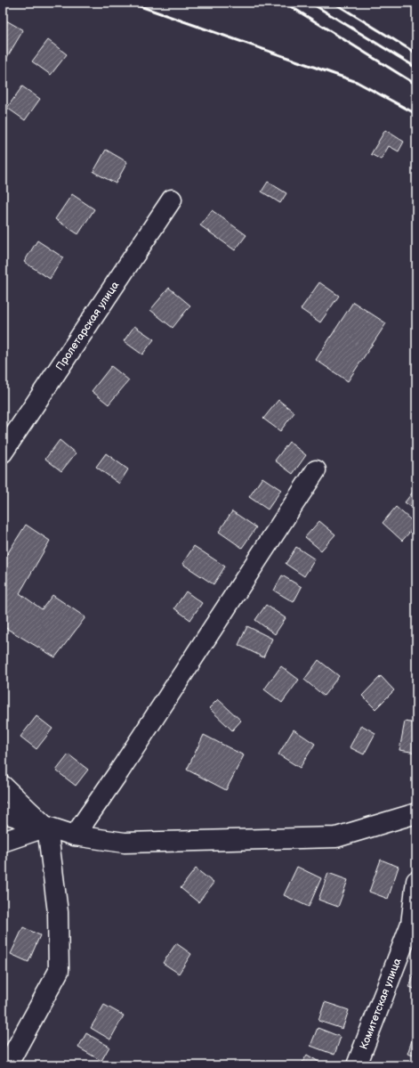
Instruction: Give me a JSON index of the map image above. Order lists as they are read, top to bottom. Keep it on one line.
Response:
{"streets":{"street":["Пролетарская улица","Комитетская улица"]}}
